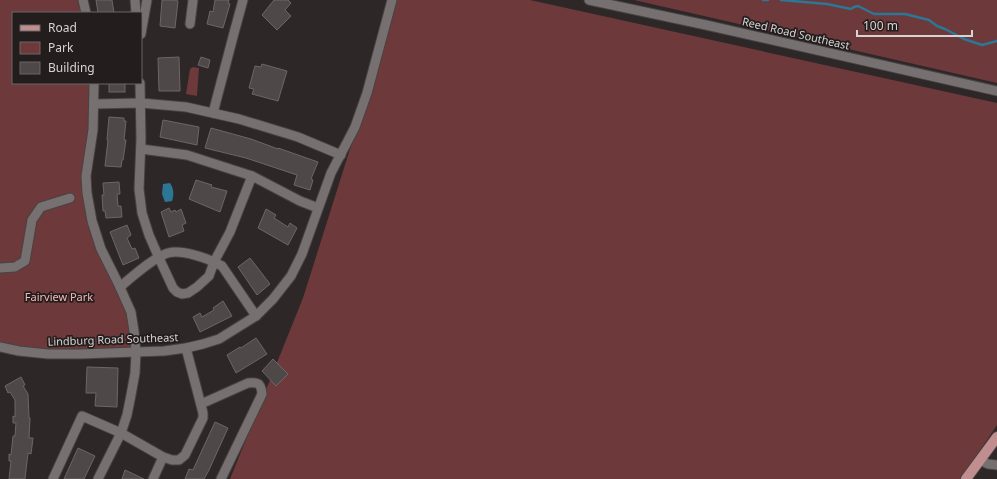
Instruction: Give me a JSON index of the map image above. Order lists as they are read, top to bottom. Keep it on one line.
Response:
{"streets":{"street":["Reed Road Southeast","Lindburg Road Southeast"]},"parks":["Fairview Park"],"legend":["Road","Park","Building"],"scale_bar":"100 m"}
